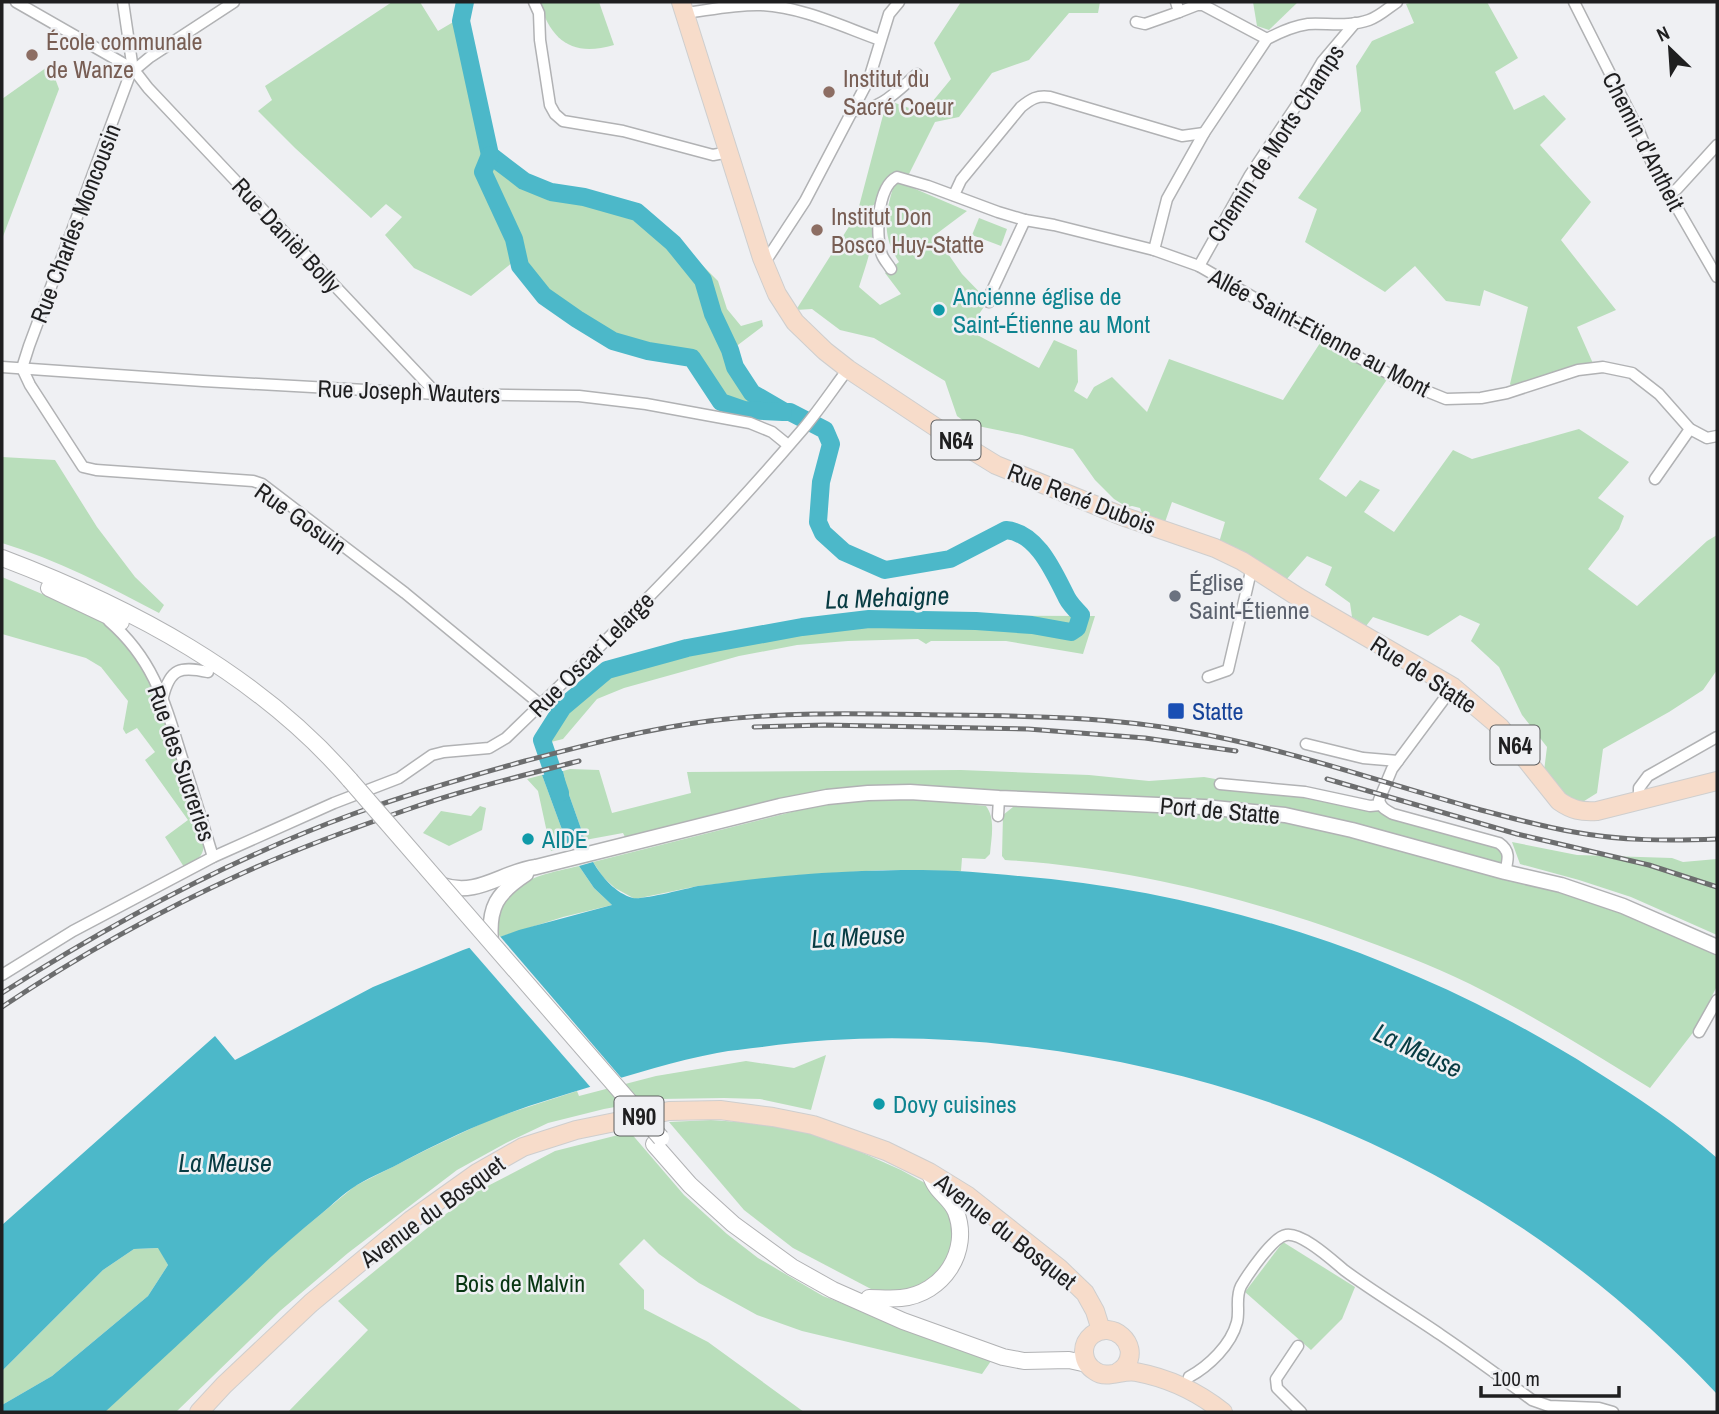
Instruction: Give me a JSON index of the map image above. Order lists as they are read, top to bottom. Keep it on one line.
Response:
{"streets":{"main road":["N64","Rue René Dubois","Rue de Statte","N90","Avenue du Bosquet"],"street":["Chemin d'Antheit","Chemin de Morts Champs","Rue Charles Moncousin","Rue Danièl Bolly","Allée Saint-Etienne au Mont","Rue Joseph Wauters","Rue Gosuin","Rue Oscar Lelarge","Rue des Sucreries","Port de Statte"]},"crossings":[["Chemin de Morts Champs","Allée Saint-Etienne au Mont"],["Rue Charles Moncousin","Rue Danièl Bolly"],["Rue Charles Moncousin","Rue Joseph Wauters"],["Rue Charles Moncousin","Rue Gosuin"],["Rue Danièl Bolly","Rue Joseph Wauters"],["Rue Joseph Wauters","Rue Gosuin"],["Rue Joseph Wauters","Rue Oscar Lelarge"],["N64","Rue de Statte"],["Rue René Dubois","Rue Oscar Lelarge"],["Rue René Dubois","Rue de Statte"],["Rue Gosuin","Rue Oscar Lelarge"],["Rue Oscar Lelarge","Rue des Sucreries"]],"water":["La Mehaigne","La Meuse"],"parks":["Bois de Malvin"],"places":{"other":["École communale de Wanze","Institut du Sacré Coeur","Institut Don Bosco Huy-Statte","Ancienne église de Saint-Étienne au Mont","Église Saint-Étienne","AIDE","Dovy cuisines"],"transit":["Statte"]},"scale_bar":"100 m","north":"top left"}
